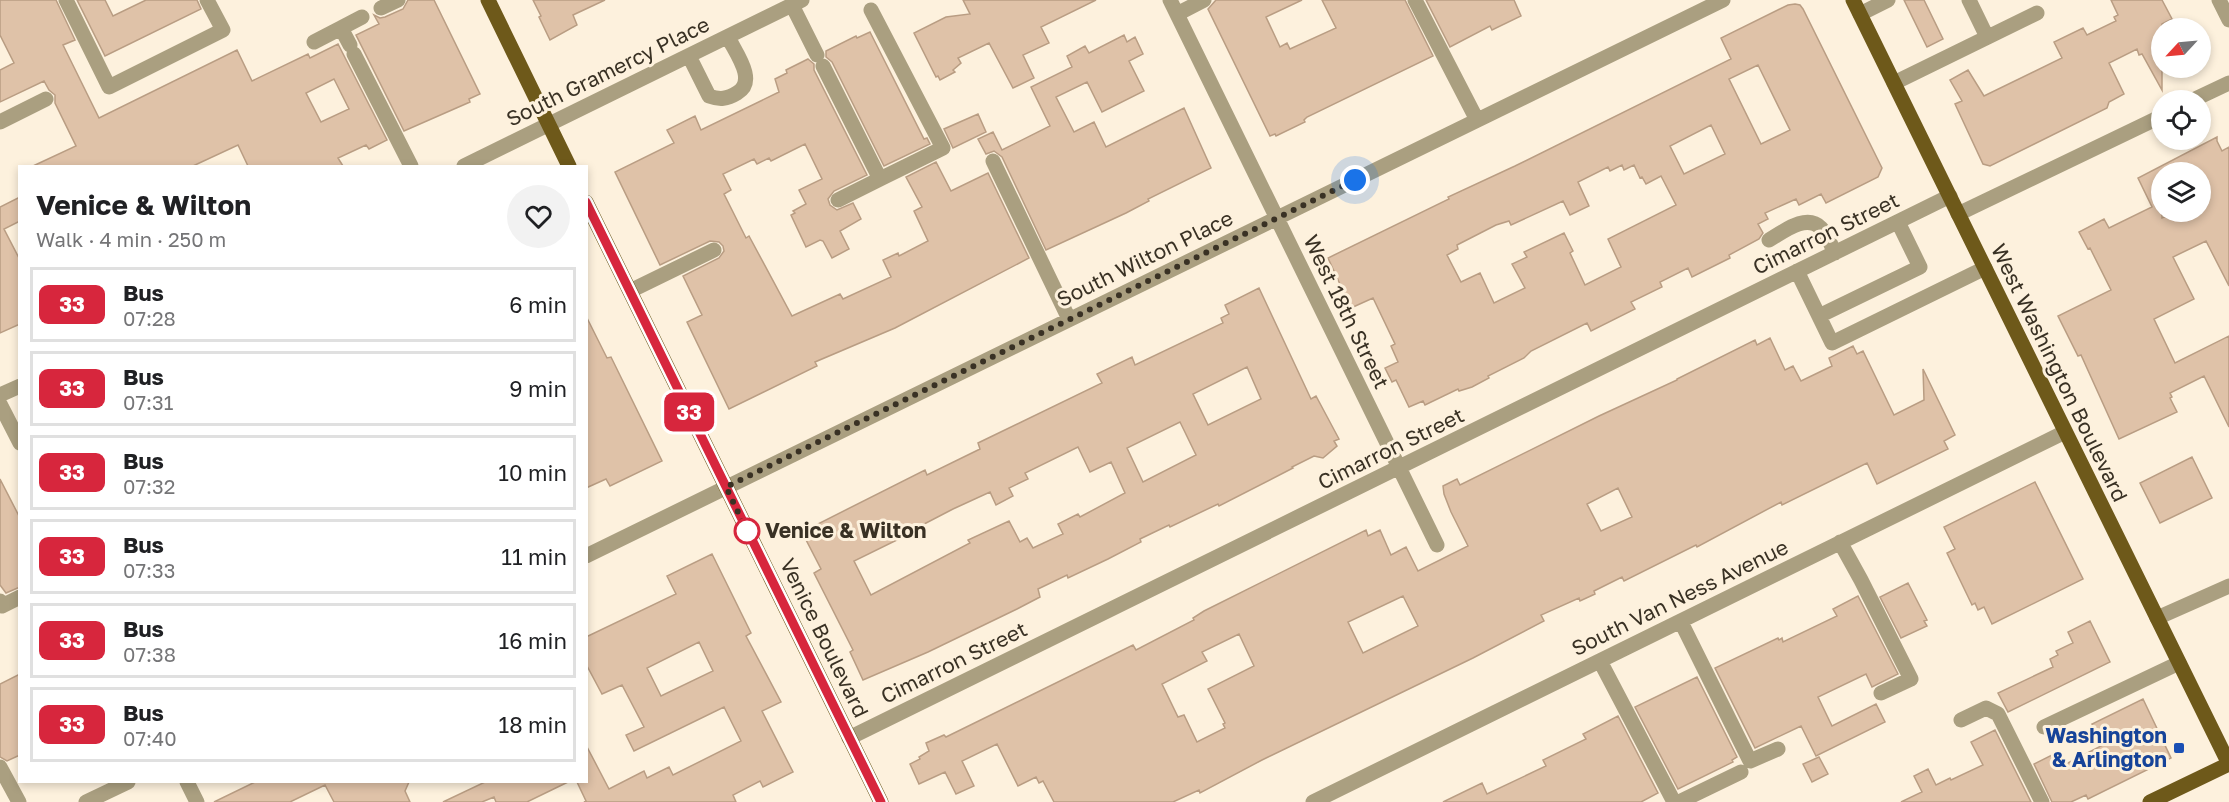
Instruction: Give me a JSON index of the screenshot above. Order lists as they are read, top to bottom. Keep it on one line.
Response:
{"streets":{"main road":["West Washington Boulevard","Venice Boulevard"],"street":["South Gramercy Place","Cimarron Street","South Wilton Place","West 18th Street","South Van Ness Avenue"]},"crossings":[["Cimarron Street","West 18th Street"],["Cimarron Street","West Washington Boulevard"],["Cimarron Street","Venice Boulevard"],["South Wilton Place","West 18th Street"],["South Wilton Place","Venice Boulevard"],["West Washington Boulevard","South Van Ness Avenue"]],"places":{"other":["Venice & Wilton"],"transit":["Washington & Arlington"]},"lines":["bus line 33"],"north":"bottom left","page":{"on_map":"33","heading":["Venice & Wilton","Walk · 4 min · 250 m"],"list":[{"mark":"33","name":"Bus","note":"07:28","value":"6 min"},{"mark":"33","name":"Bus","note":"07:31","value":"9 min"},{"mark":"33","name":"Bus","note":"07:32","value":"10 min"},{"mark":"33","name":"Bus","note":"07:33","value":"11 min"},{"mark":"33","name":"Bus","note":"07:38","value":"16 min"},{"mark":"33","name":"Bus","note":"07:40","value":"18 min"}]}}
